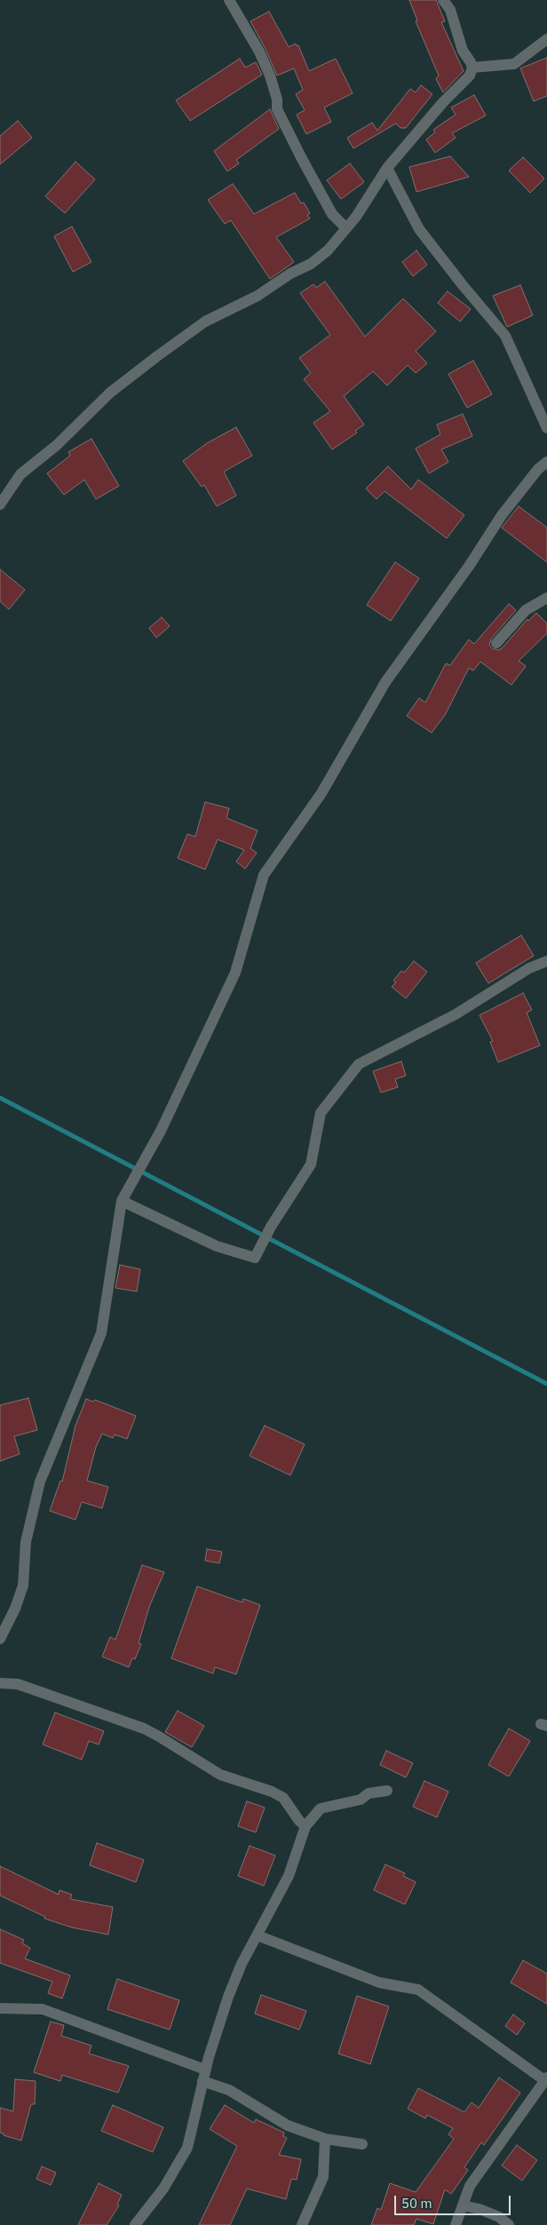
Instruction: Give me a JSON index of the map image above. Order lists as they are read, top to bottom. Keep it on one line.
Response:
{"scale_bar":"50 m"}
